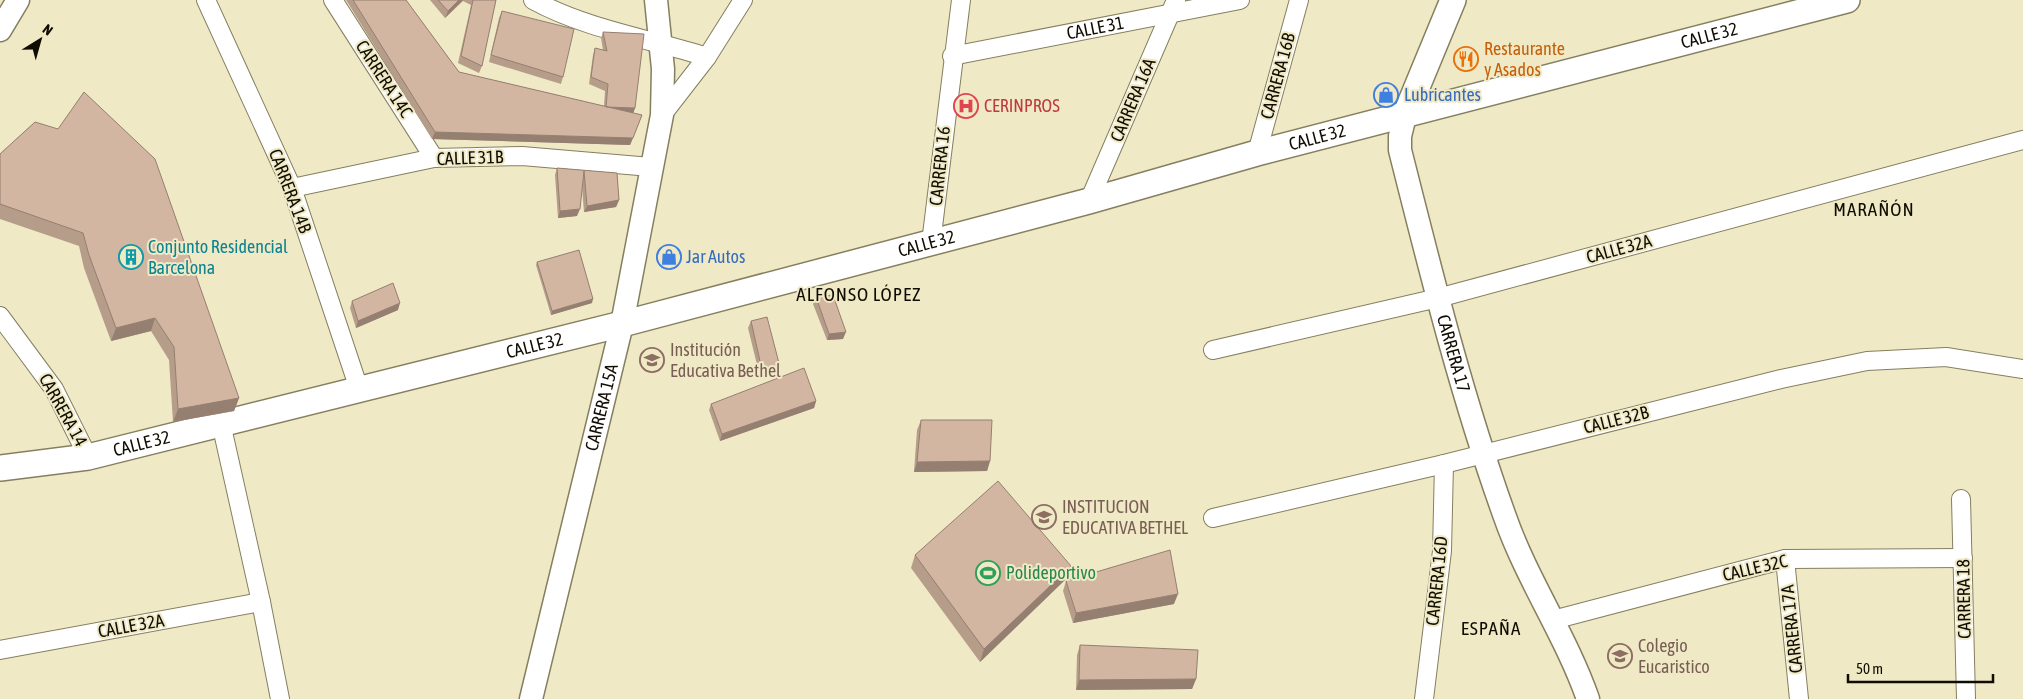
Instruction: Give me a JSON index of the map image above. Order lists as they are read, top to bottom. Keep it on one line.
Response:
{"streets":{"main road":["CALLE 32","CARRERA 17"],"street":["CALLE 31","CARRERA 16B","CARRERA 14C","CARRERA 16A","CALLE 31B","CARRERA 16","CARRERA 14B","CALLE 32A","CARRERA 15A","CARRERA 14","CALLE 32B","CALLE 32C","CARRERA 16D","CARRERA 18","CARRERA 17A"]},"crossings":[["CALLE 31","CARRERA 16A"],["CALLE 31","CARRERA 16"],["CALLE 32","CARRERA 16B"],["CALLE 32","CARRERA 16A"],["CALLE 32","CARRERA 16"],["CALLE 32","CARRERA 14B"],["CALLE 32","CARRERA 17"],["CALLE 32","CARRERA 15A"],["CALLE 32","CARRERA 14"],["CARRERA 14C","CALLE 31B"],["CALLE 31B","CARRERA 14B"],["CALLE 31B","CARRERA 15A"],["CALLE 32A","CARRERA 17"],["CARRERA 17","CALLE 32B"],["CARRERA 17","CALLE 32C"],["CALLE 32B","CARRERA 16D"],["CALLE 32C","CARRERA 18"],["CALLE 32C","CARRERA 17A"]],"districts":["MARAÑÓN","ALFONSO LÓPEZ","ESPAÑA"],"places":{"restaurant":["Restaurante y Asados"],"shop":["Lubricantes","Jar Autos"],"hospital":["CERINPROS"],"building":["Conjunto Residencial Barcelona"],"school or university":["Institución Educativa Bethel","INSTITUCION EDUCATIVA BETHEL","Colegio Eucaristico"],"sports":["Polideportivo"]},"scale_bar":"50 m","north":"top right"}
